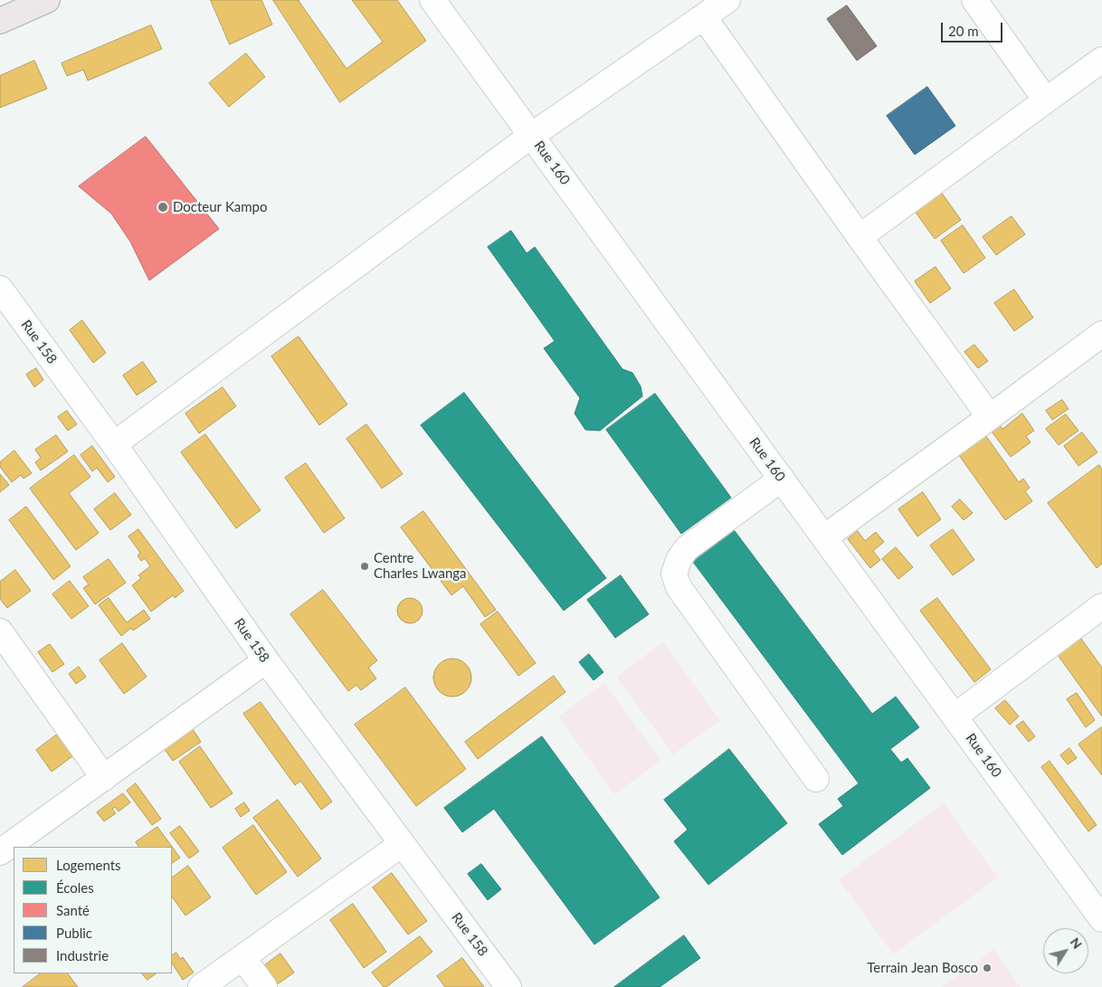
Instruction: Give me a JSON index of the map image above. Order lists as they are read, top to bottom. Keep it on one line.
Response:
{"streets":{"street":["Rue 160","Rue 158"]},"places":["Docteur Kampo","Centre Charles Lwanga","Terrain Jean Bosco"],"legend":["Logements","Écoles","Santé","Public","Industrie"],"scale_bar":"20 m","north":"top right"}
